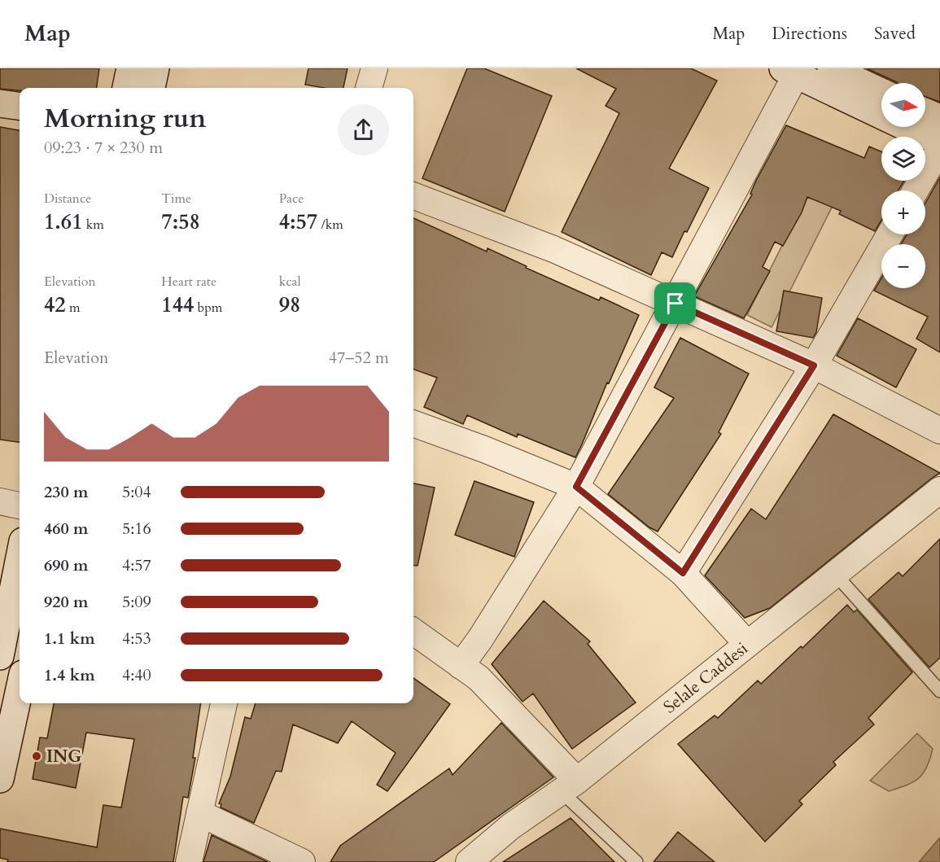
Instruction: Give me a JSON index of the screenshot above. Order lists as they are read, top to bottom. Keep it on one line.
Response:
{"streets":{"street":["Selale Caddesi"]},"places":["ING"],"north":"right","page":{"header":"Map","nav":["Map","Directions","Saved"],"map_buttons":["+","−"],"heading":["Morning run","09:23 · 7 × 230 m"],"stats":[["Distance","1.61 km"],["Time","7:58"],["Pace","4:57 /km"],["Elevation","42 m"],["Heart rate","144 bpm"],["kcal","98"]],"chart":["Elevation","47–52 m"],"list":[{"name":"230 m","note":"5:04"},{"name":"460 m","note":"5:16"},{"name":"690 m","note":"4:57"},{"name":"920 m","note":"5:09"},{"name":"1.1 km","note":"4:53"},{"name":"1.4 km","note":"4:40"}]}}
